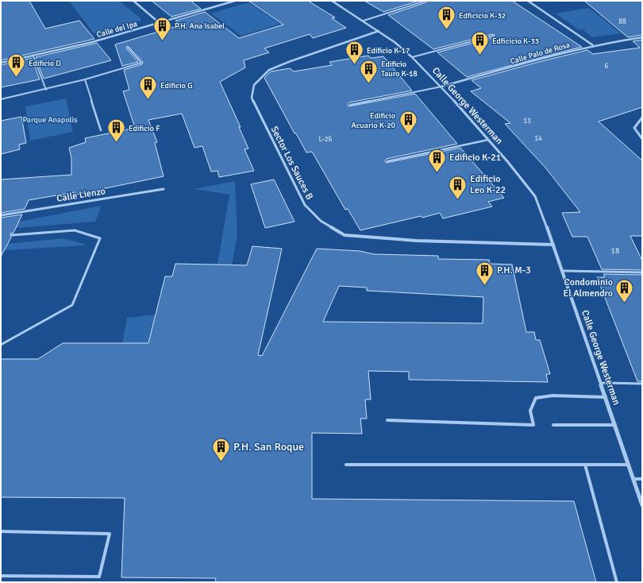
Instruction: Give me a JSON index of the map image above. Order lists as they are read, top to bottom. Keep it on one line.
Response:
{"streets":{"street":["Calle del Ipa","Calle Palo de Rosa","Calle George Westerman","Sector Los Sauces B","Calle Lienzo"]},"crossings":[["Calle Palo de Rosa","Calle George Westerman"],["Calle George Westerman","Sector Los Sauces B"]],"parks":["Parque Anapolis"],"places":{"building":["Edficicio K-32","P.H. Ana Isabel","Edficicio K-33","Edificio K-17","Edificio D","Edificio Tauro K-18","Edificio G","Edificio Acuario K-20","Edificio F","Edificio K-21","Edificio Leo K-22","P.H. M-3","Condominio El Almendro","P.H. San Roque"]},"house_numbers":["88","6","13","14","L-26","18"]}
